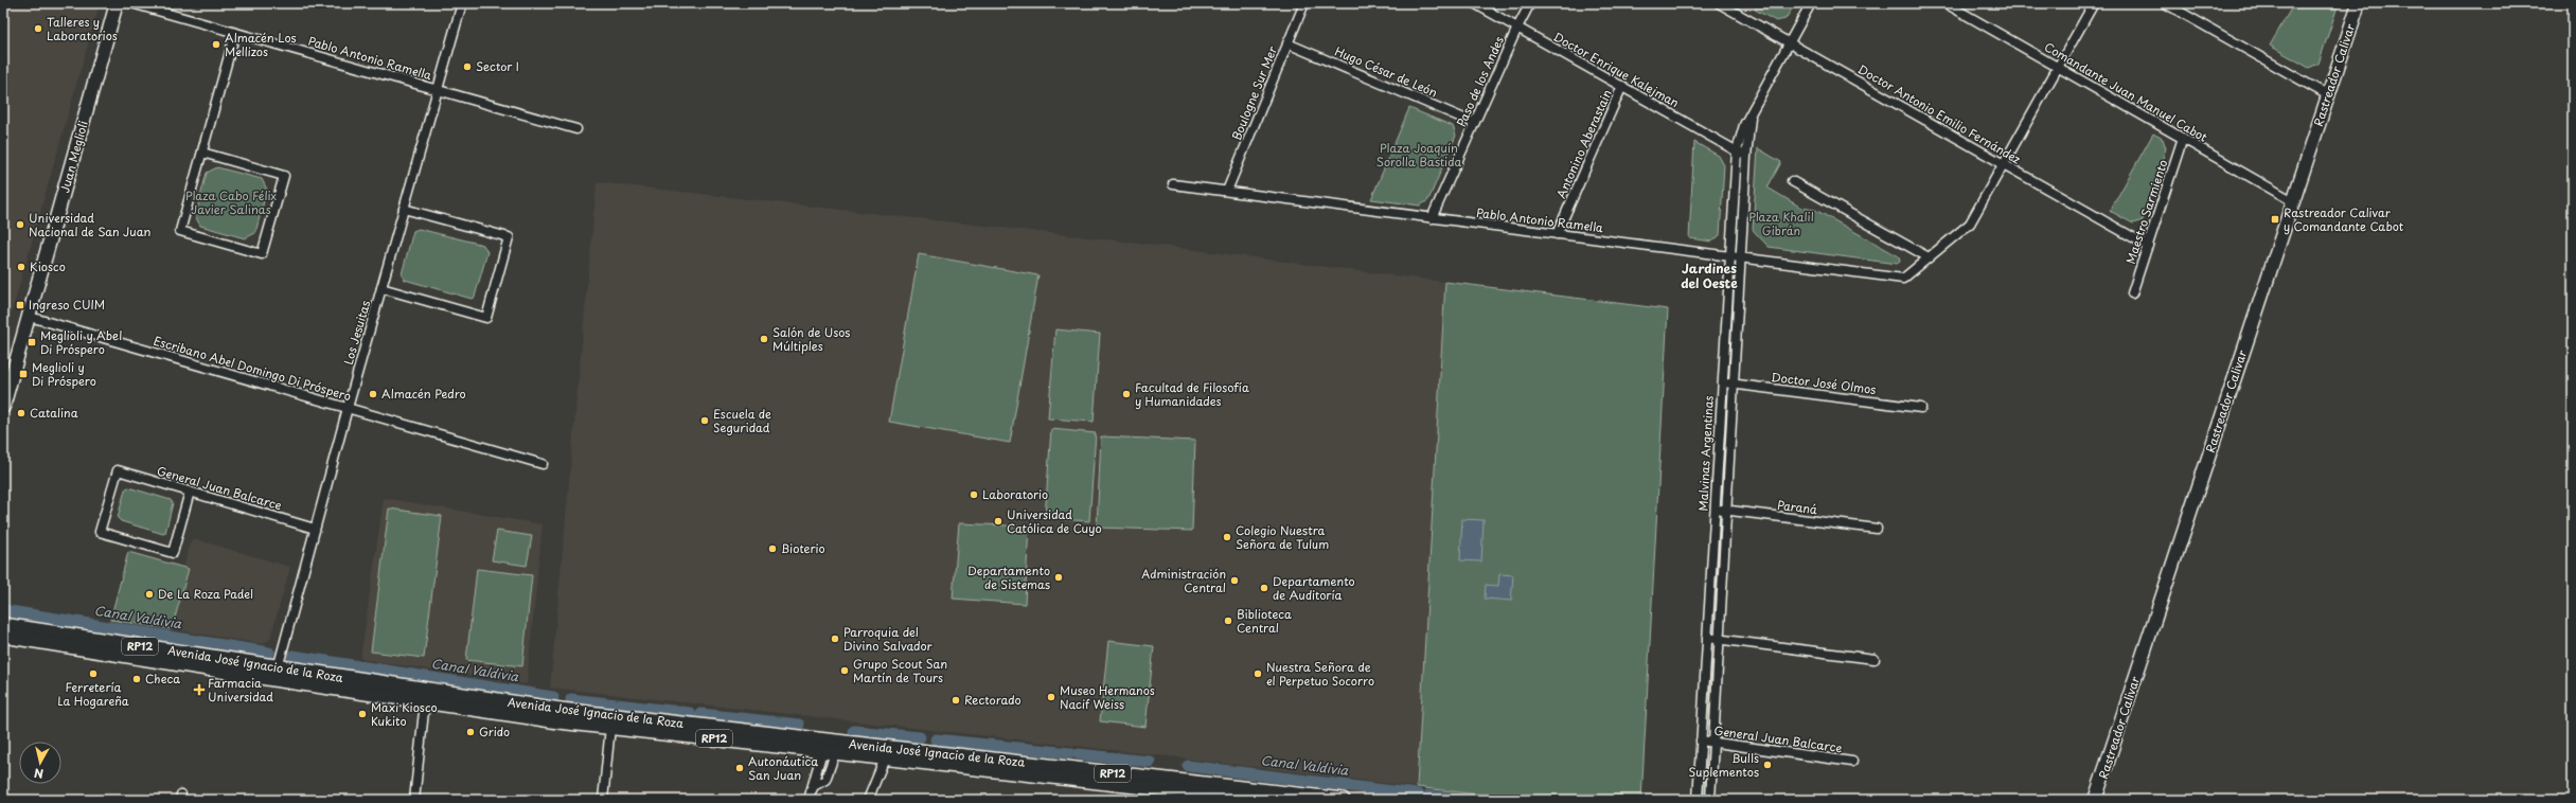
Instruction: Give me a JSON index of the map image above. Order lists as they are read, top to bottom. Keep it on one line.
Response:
{"streets":{"main road":["Rastreador Calivar","Juan Meglioli","RP12","Avenida José Ignacio de la Roza"],"street":["Pablo Antonio Ramella","Doctor Enrique Kalejman","Hugo César de León","Paso de los Andes","Comandante Juan Manuel Cabot","Boulogne Sur Mer","Doctor Antonio Emilio Fernández","Antonino Aberastain","Maestro Sarmiento","Los Jesuitas","Escribano Abel Domingo Di Próspero","Doctor José Olmos","Malvinas Argentinas","General Juan Balcarce","Paraná"]},"crossings":[["Pablo Antonio Ramella","Paso de los Andes"],["Pablo Antonio Ramella","Boulogne Sur Mer"],["Pablo Antonio Ramella","Antonino Aberastain"],["Pablo Antonio Ramella","Los Jesuitas"],["Pablo Antonio Ramella","Malvinas Argentinas"],["Doctor Enrique Kalejman","Paso de los Andes"],["Doctor Enrique Kalejman","Antonino Aberastain"],["Doctor Enrique Kalejman","Malvinas Argentinas"],["Hugo César de León","Paso de los Andes"],["Hugo César de León","Boulogne Sur Mer"],["Rastreador Calivar","Comandante Juan Manuel Cabot"],["Comandante Juan Manuel Cabot","Maestro Sarmiento"],["Doctor Antonio Emilio Fernández","Maestro Sarmiento"],["Doctor Antonio Emilio Fernández","Malvinas Argentinas"],["Juan Meglioli","Escribano Abel Domingo Di Próspero"],["Los Jesuitas","Escribano Abel Domingo Di Próspero"],["Los Jesuitas","General Juan Balcarce"],["Los Jesuitas","Avenida José Ignacio de la Roza"],["Doctor José Olmos","Malvinas Argentinas"],["Malvinas Argentinas","General Juan Balcarce"],["Malvinas Argentinas","Paraná"]],"districts":["Jardines del Oeste"],"water":["Canal Valdivia"],"parks":["Plaza Joaquín Sorolla Bastida","Plaza Cabo Félix Javier Salinas","Plaza Khalil Gibrán"],"places":{"other":["Talleres y Laboratorios","Almacén Los Mellizos","Sector I","Universidad Nacional de San Juan","Kiosco","Salón de Usos Múltiples","Almacén Pedro","Facultad de Filosofía y Humanidades","Catalina","Escuela de Seguridad","Laboratorio","Universidad Católica de Cuyo","Colegio Nuestra Señora de Tulum","Bioterio","Departamento de Sistemas","Administración Central","Departamento de Auditoría","De La Roza Padel","Biblioteca Central","Parroquia del Divino Salvador","Grupo Scout San Martín de Tours","Ferretería La Hogareña","Nuestra Señora de el Perpetuo Socorro","Checa","Museo Hermanos Nacif Weiss","Rectorado","Maxi Kiosco Kukito","Grido","Bulls Suplementos","Autonáutica San Juan"],"transit":["Rastreador Calivar y Comandante Cabot","Ingreso CUIM","Meglioli y Abel Di Próspero","Meglioli y Di Próspero"],"health":["Farmacia Universidad"]},"north":"bottom"}
